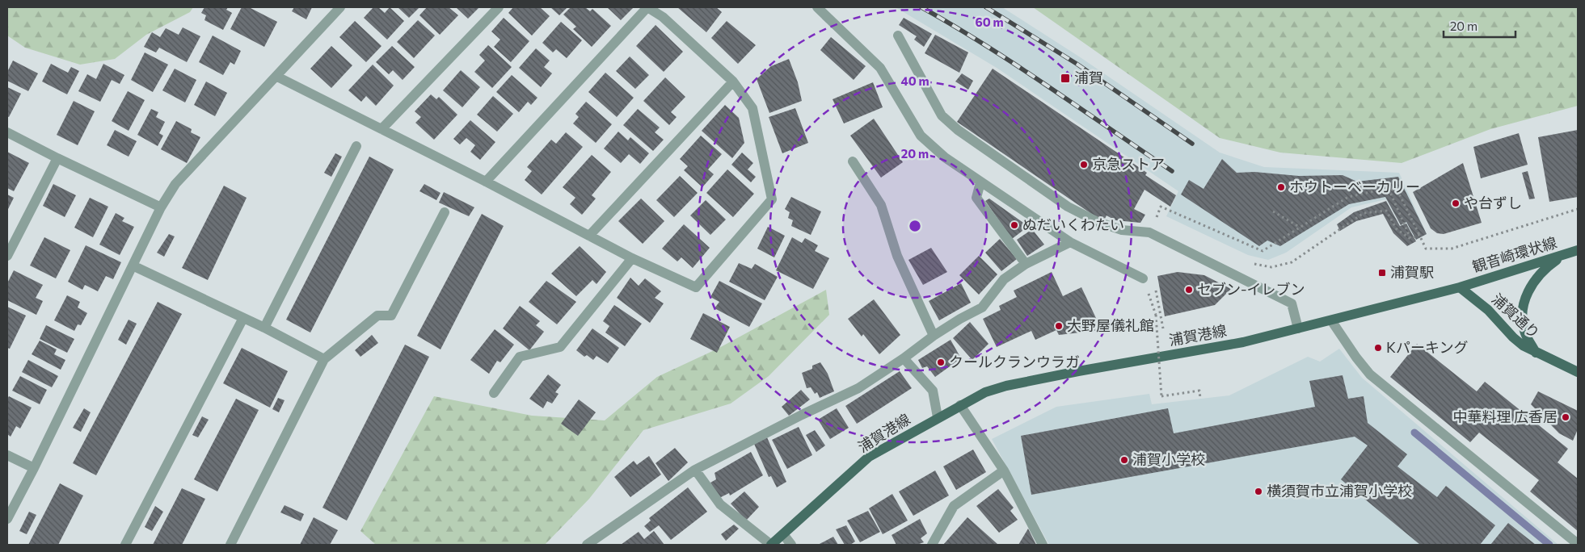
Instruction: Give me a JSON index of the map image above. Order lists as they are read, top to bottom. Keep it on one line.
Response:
{"streets":{"main road":["観音崎環状線","浦賀通り","浦賀港線"]},"crossings":[["観音崎環状線","浦賀通り"],["観音崎環状線","浦賀港線"],["浦賀通り","浦賀港線"]],"places":{"transit":["浦賀","浦賀駅"],"other":["京急ストア","ホウトーベーカリー","や台ずし","ぬだいくわたい","セブン-イレブン","大野屋儀礼館","Kパーキング","クールクランウラガ","中華料理 広香居","浦賀小学校","横須賀市立浦賀小学校"]},"scale_bar":"20 m","rings":["60 m","40 m","20 m"]}
